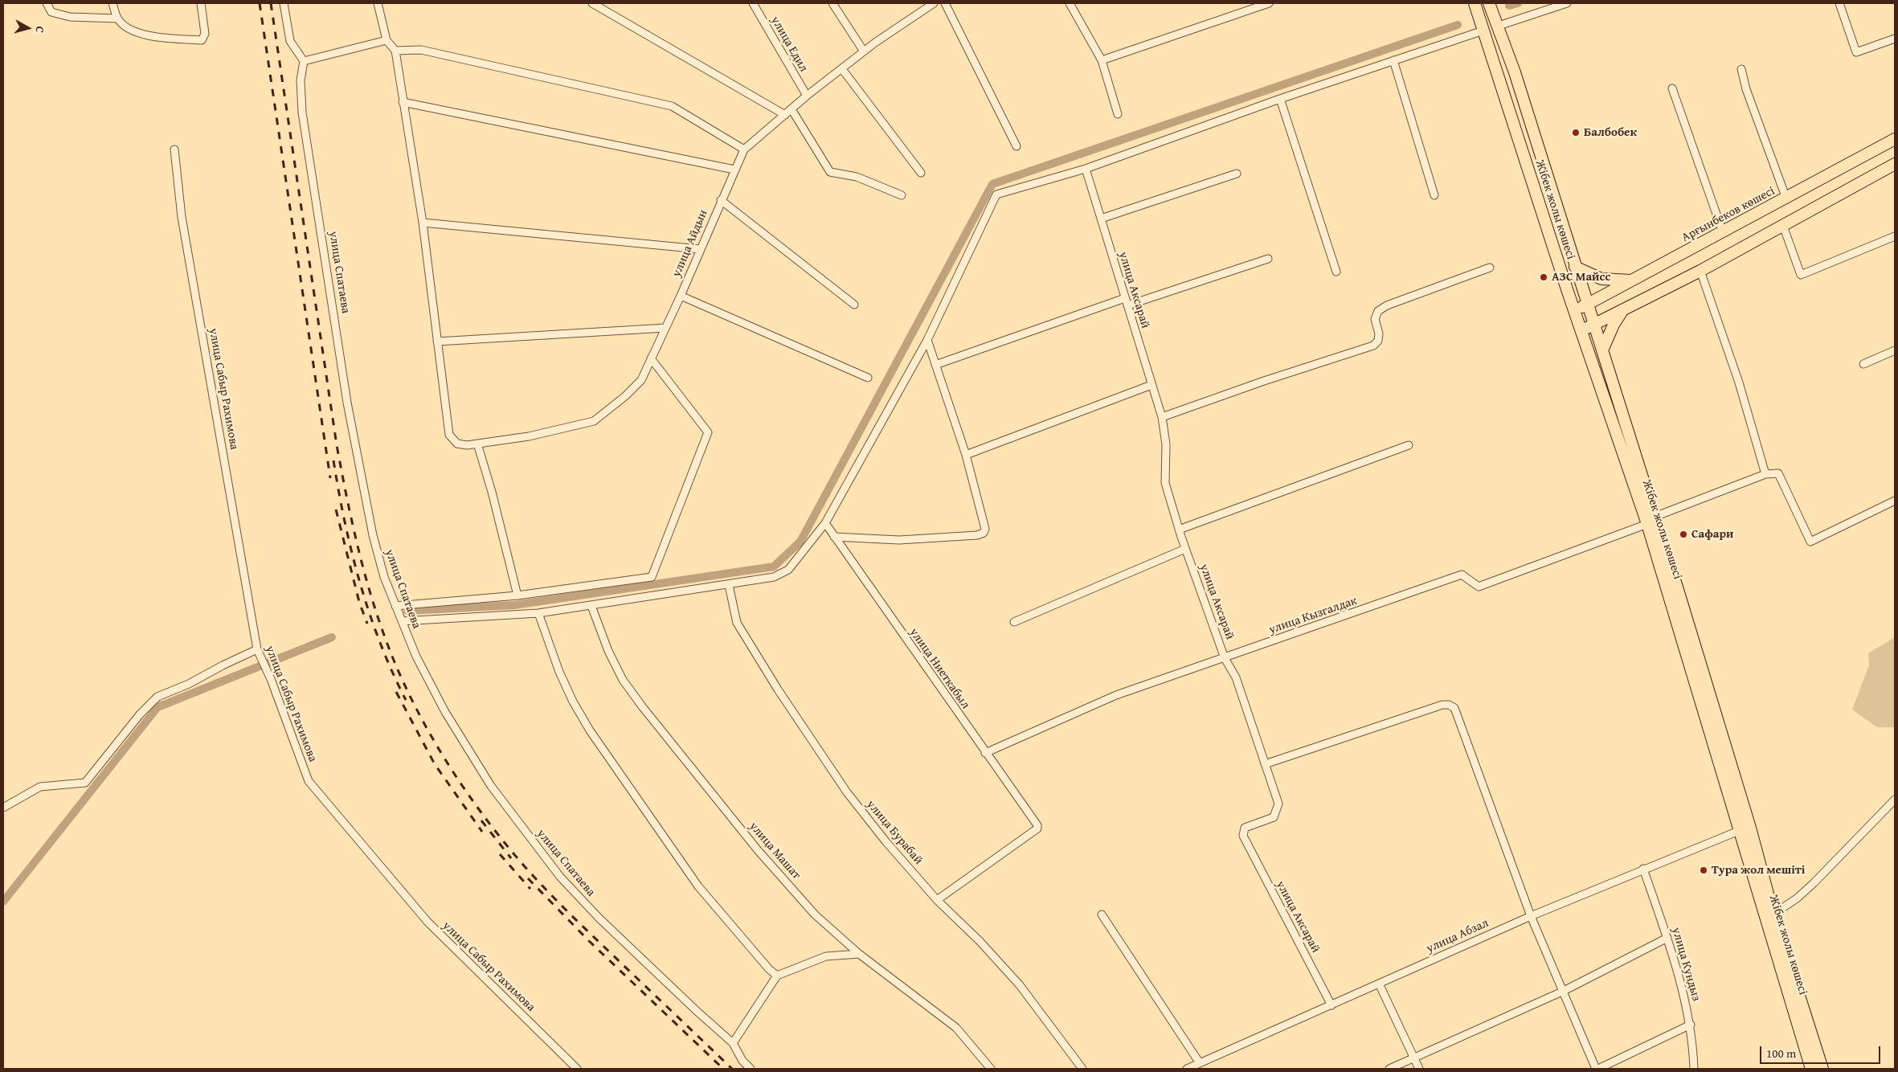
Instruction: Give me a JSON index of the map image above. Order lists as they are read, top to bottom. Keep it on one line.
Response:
{"streets":{"main road":["Жібек жолы көшесі","Арғынбеков көшесі"],"street":["улица Едил","улица Айдын","улица Спатаева","улица Аксарай","улица Сабыр Рахимова","улица Кызгалдак","улица Ниеткабыл","улица Бурабай","улица Машат","улица Абзал","улица Кундыз"]},"crossings":[["улица Едил","улица Айдын"],["Жібек жолы көшесі","Арғынбеков көшесі"],["Жібек жолы көшесі","улица Кызгалдак"],["Жібек жолы көшесі","улица Абзал"],["улица Аксарай","улица Кызгалдак"],["улица Аксарай","улица Абзал"],["улица Кызгалдак","улица Ниеткабыл"],["улица Ниеткабыл","улица Бурабай"],["улица Абзал","улица Кундыз"]],"places":["Балбобек","АЗС Майсс","Сафари","Тура жол мешіті"],"scale_bar":"100 m","north":"right"}
